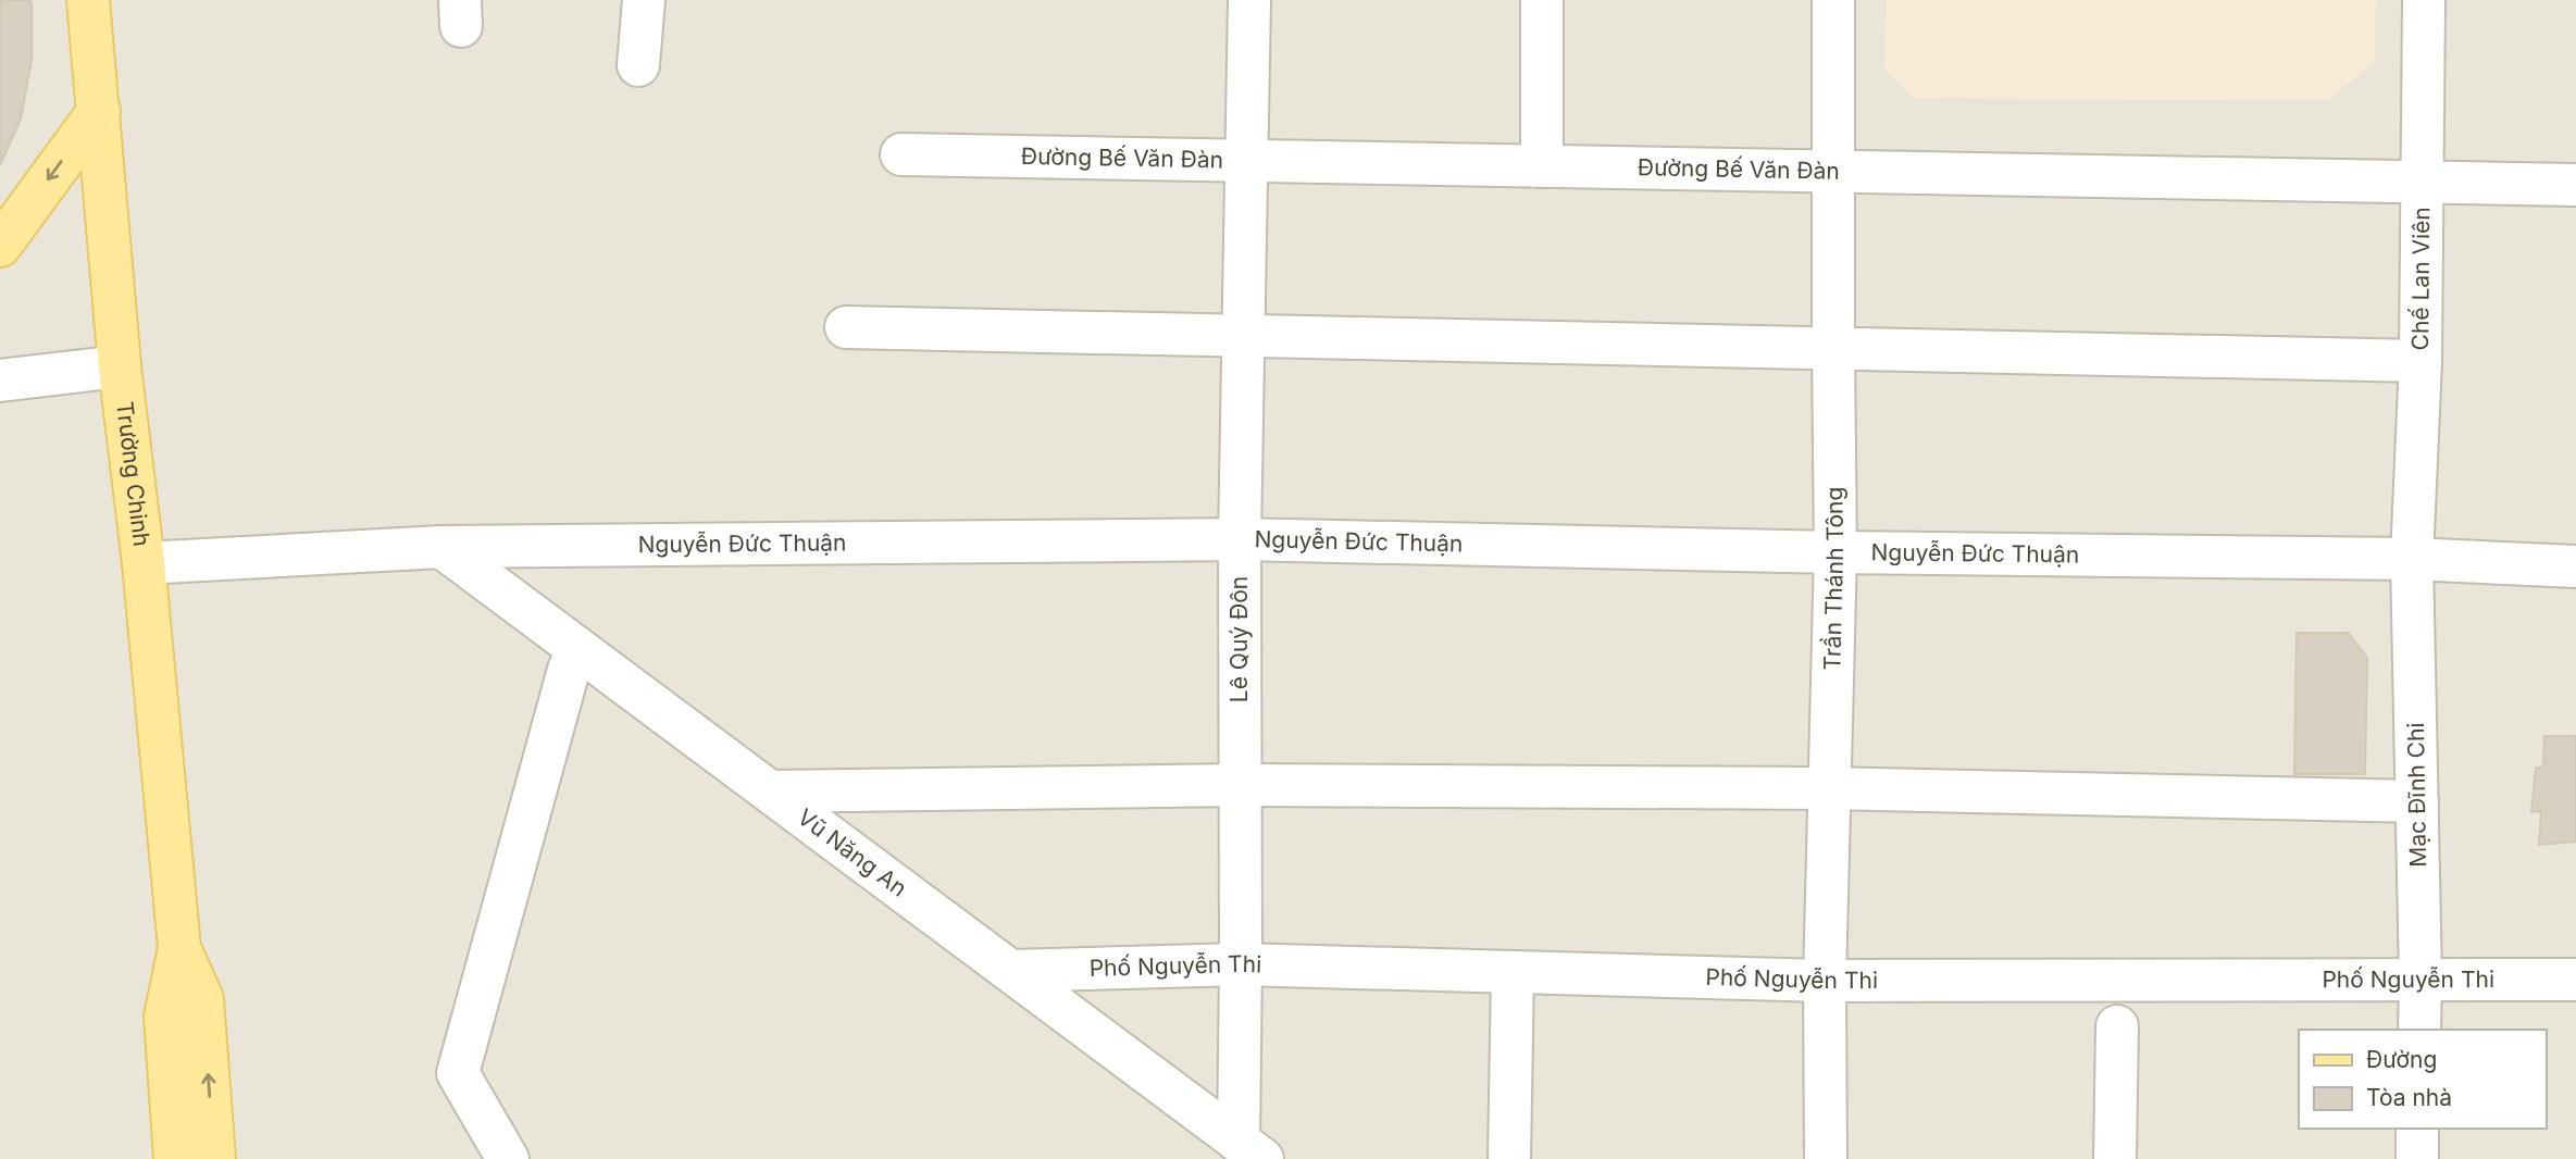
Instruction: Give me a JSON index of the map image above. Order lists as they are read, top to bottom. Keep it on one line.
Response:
{"streets":{"main road":["Trường Chinh"],"street":["Đường Bế Văn Đàn","Chế Lan Viên","Nguyễn Đức Thuận","Trần Thánh Tông","Lê Quý Đôn","Mạc Đĩnh Chi","Vũ Năng An","Phố Nguyễn Thi"]},"crossings":[["Đường Bế Văn Đàn","Chế Lan Viên"],["Đường Bế Văn Đàn","Trần Thánh Tông"],["Đường Bế Văn Đàn","Lê Quý Đôn"],["Chế Lan Viên","Nguyễn Đức Thuận"],["Chế Lan Viên","Mạc Đĩnh Chi"],["Trường Chinh","Nguyễn Đức Thuận"],["Nguyễn Đức Thuận","Trần Thánh Tông"],["Nguyễn Đức Thuận","Lê Quý Đôn"],["Nguyễn Đức Thuận","Mạc Đĩnh Chi"],["Nguyễn Đức Thuận","Vũ Năng An"],["Trần Thánh Tông","Phố Nguyễn Thi"],["Lê Quý Đôn","Vũ Năng An"],["Lê Quý Đôn","Phố Nguyễn Thi"],["Mạc Đĩnh Chi","Phố Nguyễn Thi"],["Vũ Năng An","Phố Nguyễn Thi"]],"legend":["Đường","Tòa nhà"]}
